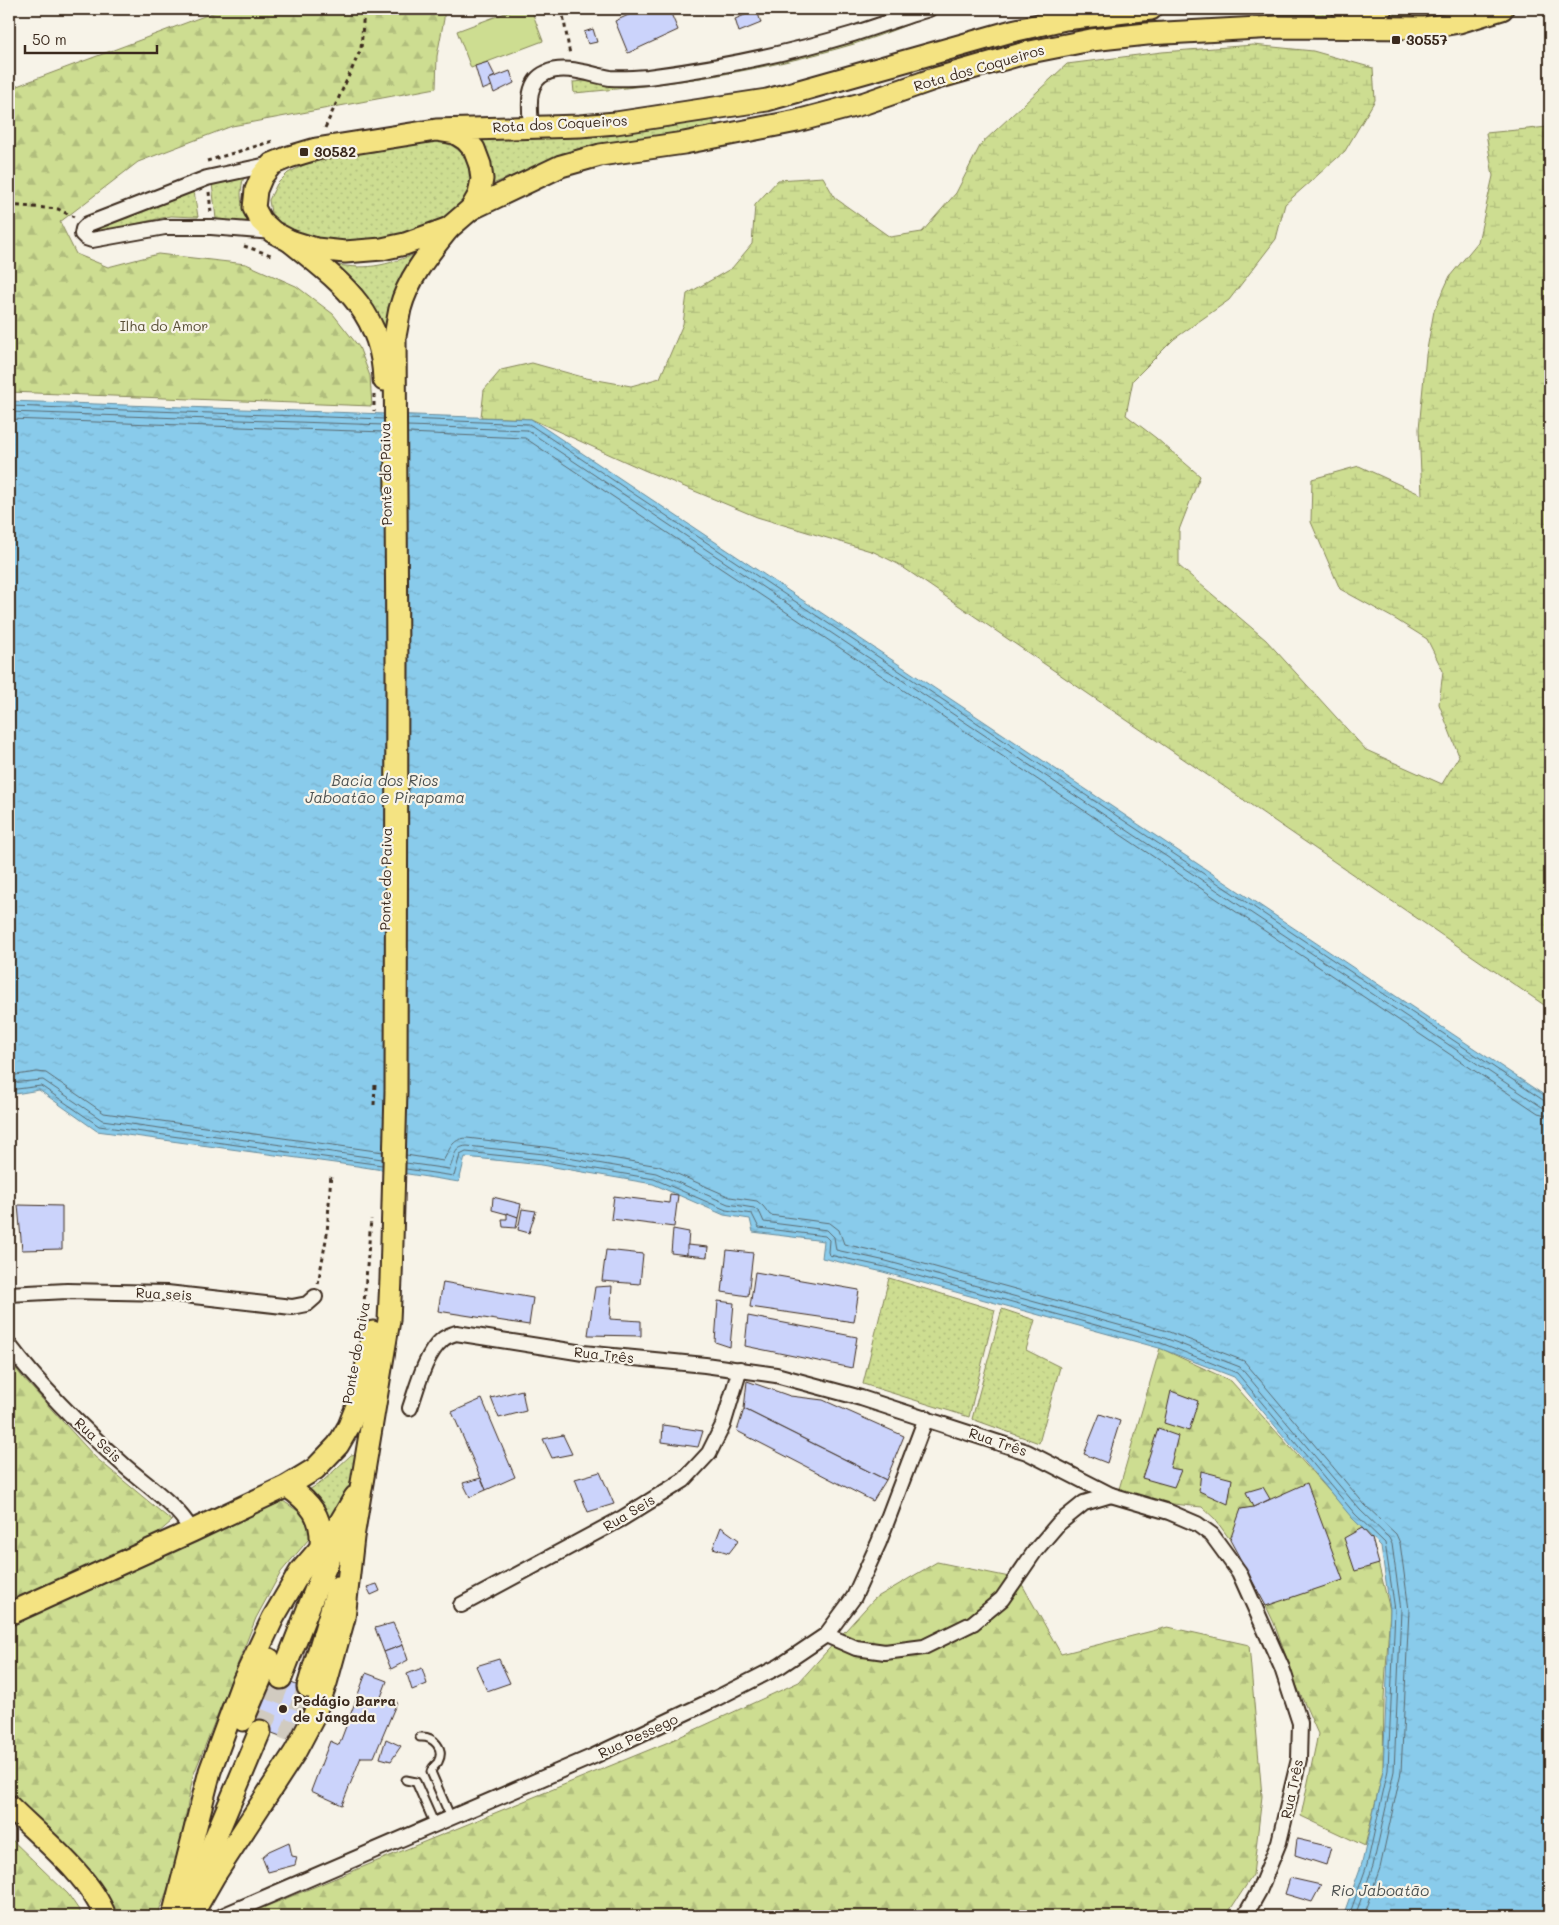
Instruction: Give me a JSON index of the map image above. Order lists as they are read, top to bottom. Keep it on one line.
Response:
{"streets":{"main road":["Rota dos Coqueiros","Ponte do Paiva"],"street":["Rua seis","Rua Três","Rua Seis","Rua Pessego"]},"crossings":[["Rota dos Coqueiros","Ponte do Paiva"],["Rua Três","Rua Seis"],["Rua Três","Rua Pessego"]],"water":["Bacia dos Rios Jaboatão e Pirapama","Rio Jaboatão"],"parks":["Ilha do Amor"],"places":{"transit":["30557","30582"],"other":["Pedágio Barra de Jangada"]},"scale_bar":"50 m"}
